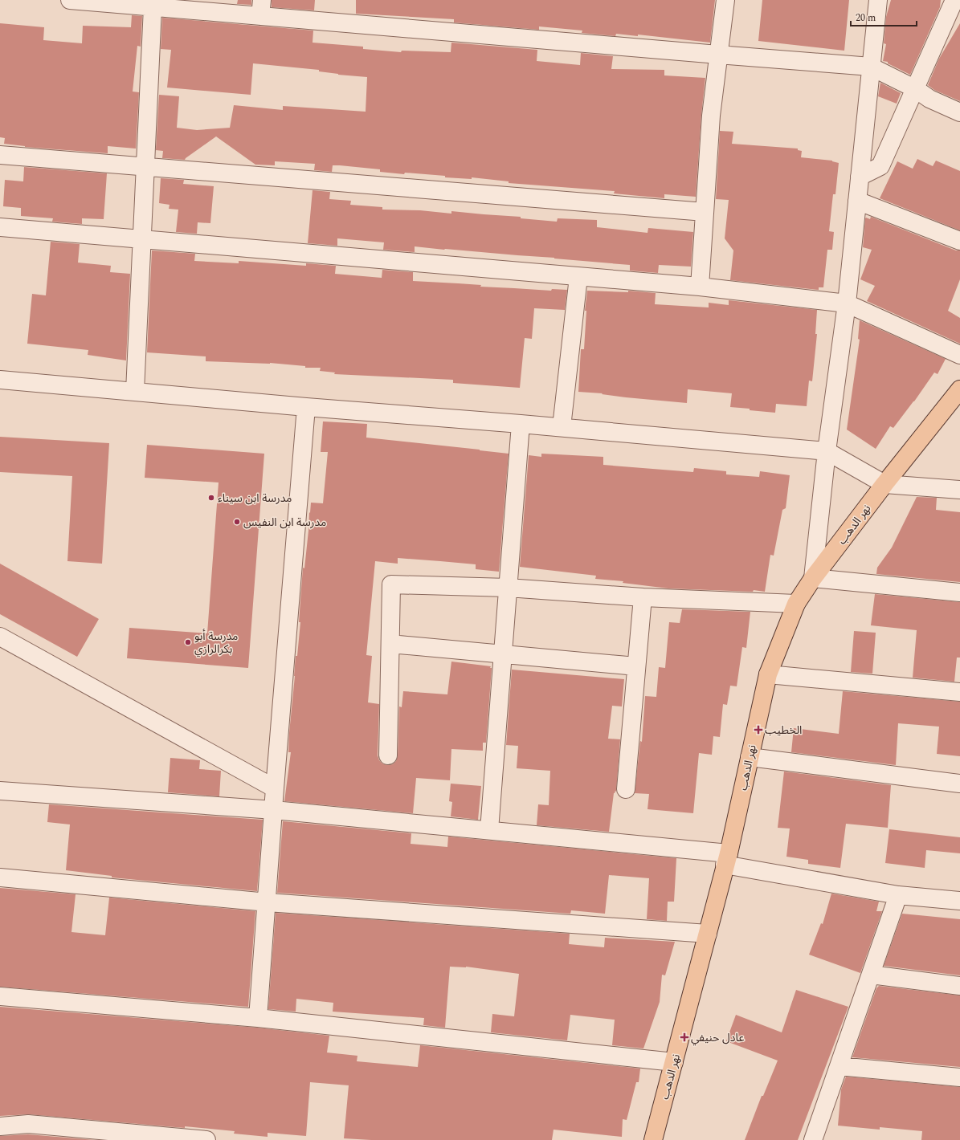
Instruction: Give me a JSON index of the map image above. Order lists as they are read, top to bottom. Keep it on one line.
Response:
{"streets":{"main road":["نهر الدهب"]},"places":{"other":["مدرسة ابن سيناء","مدرسة ابن النفيس","مدرسة أبو بكرالرازي"],"health":["الخطيب","عادل حنيفي"]},"scale_bar":"20 m"}
